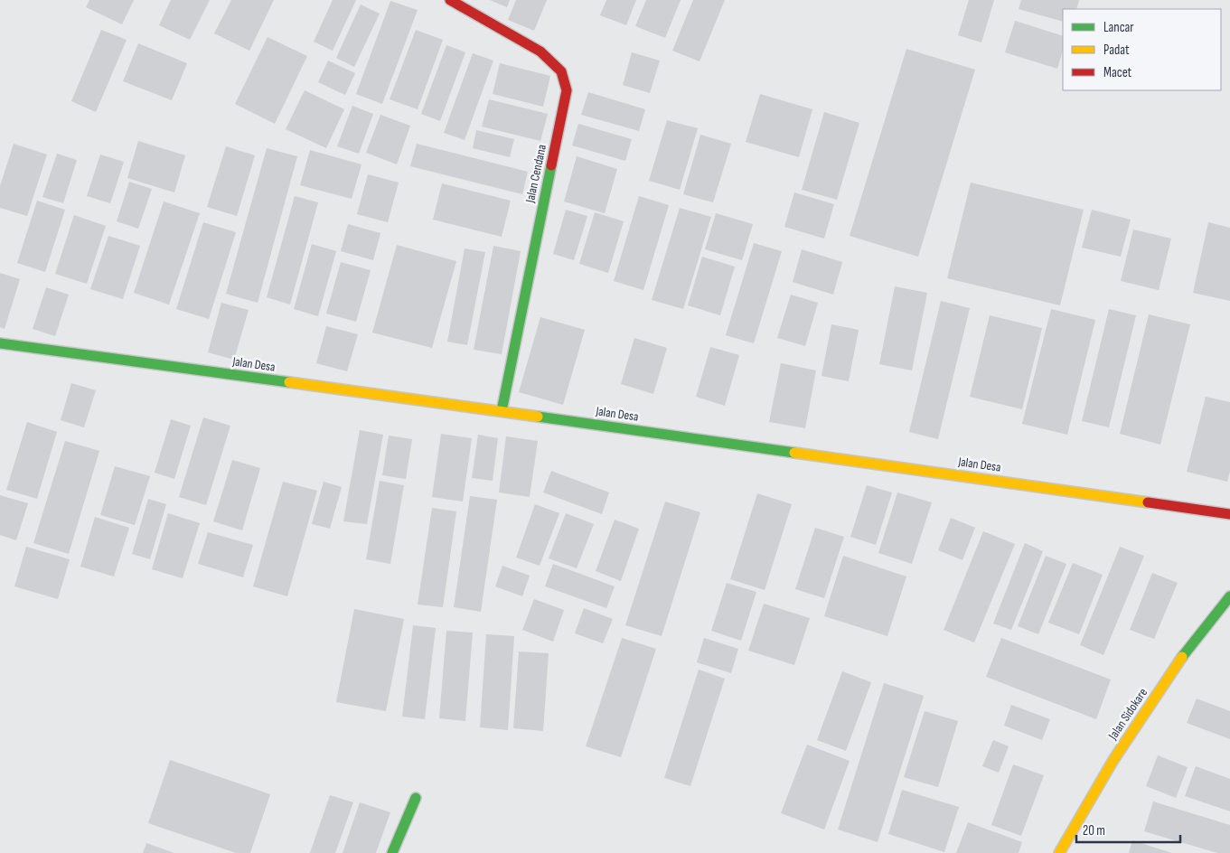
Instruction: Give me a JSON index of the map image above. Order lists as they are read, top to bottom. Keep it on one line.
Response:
{"streets":{"street":["Jalan Cendana","Jalan Desa","Jalan Sidokare"]},"crossings":[["Jalan Cendana","Jalan Desa"]],"legend":["Lancar","Padat","Macet"],"scale_bar":"20 m"}
